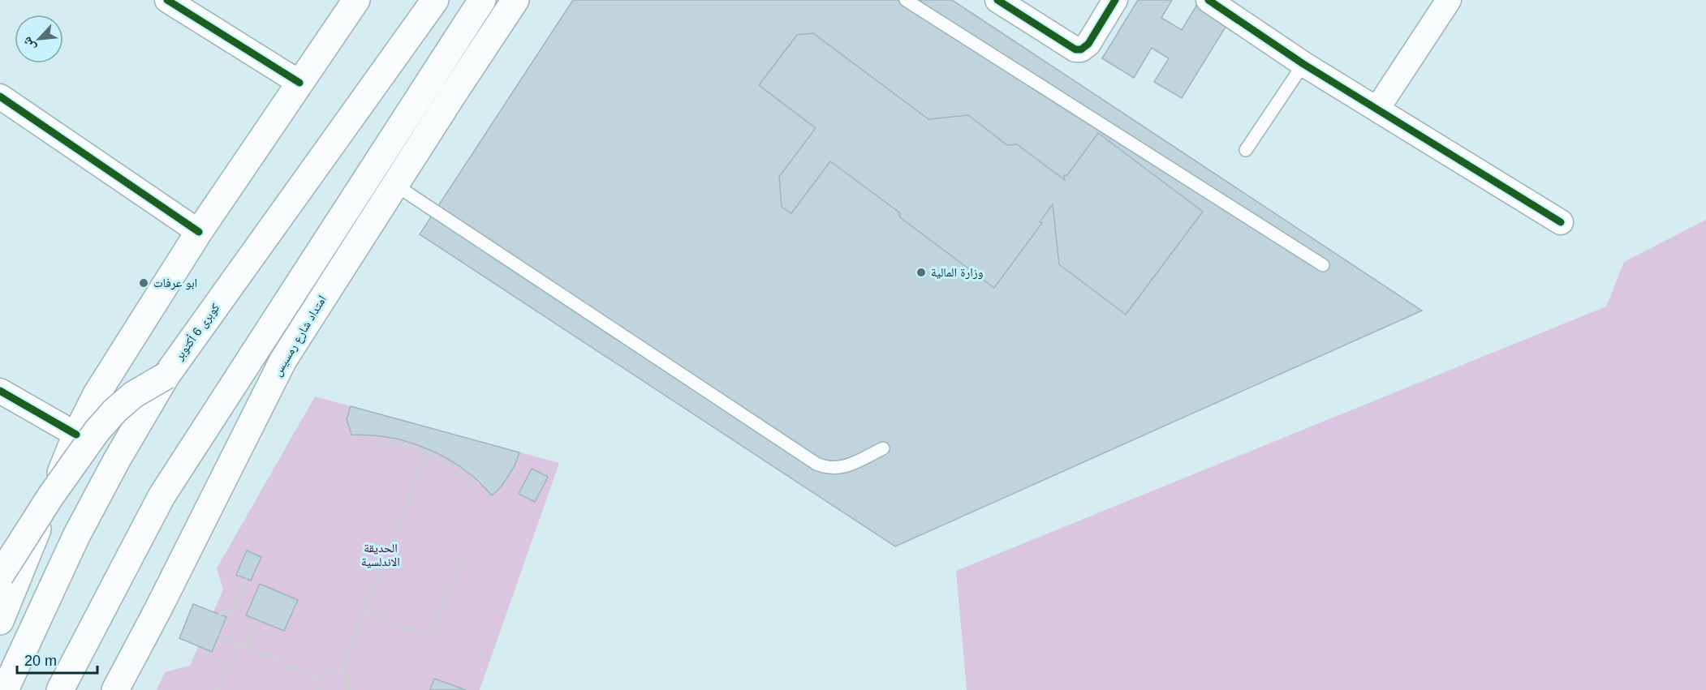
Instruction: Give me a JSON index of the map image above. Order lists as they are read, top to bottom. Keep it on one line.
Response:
{"streets":{"main road":["كوبرى 6 أكتوبر","امتداد شارع رمسيس"]},"parks":["الحديقة الاندلسية"],"places":["وزارة المالية","ابو عرفات"],"scale_bar":"20 m","north":"bottom left"}
